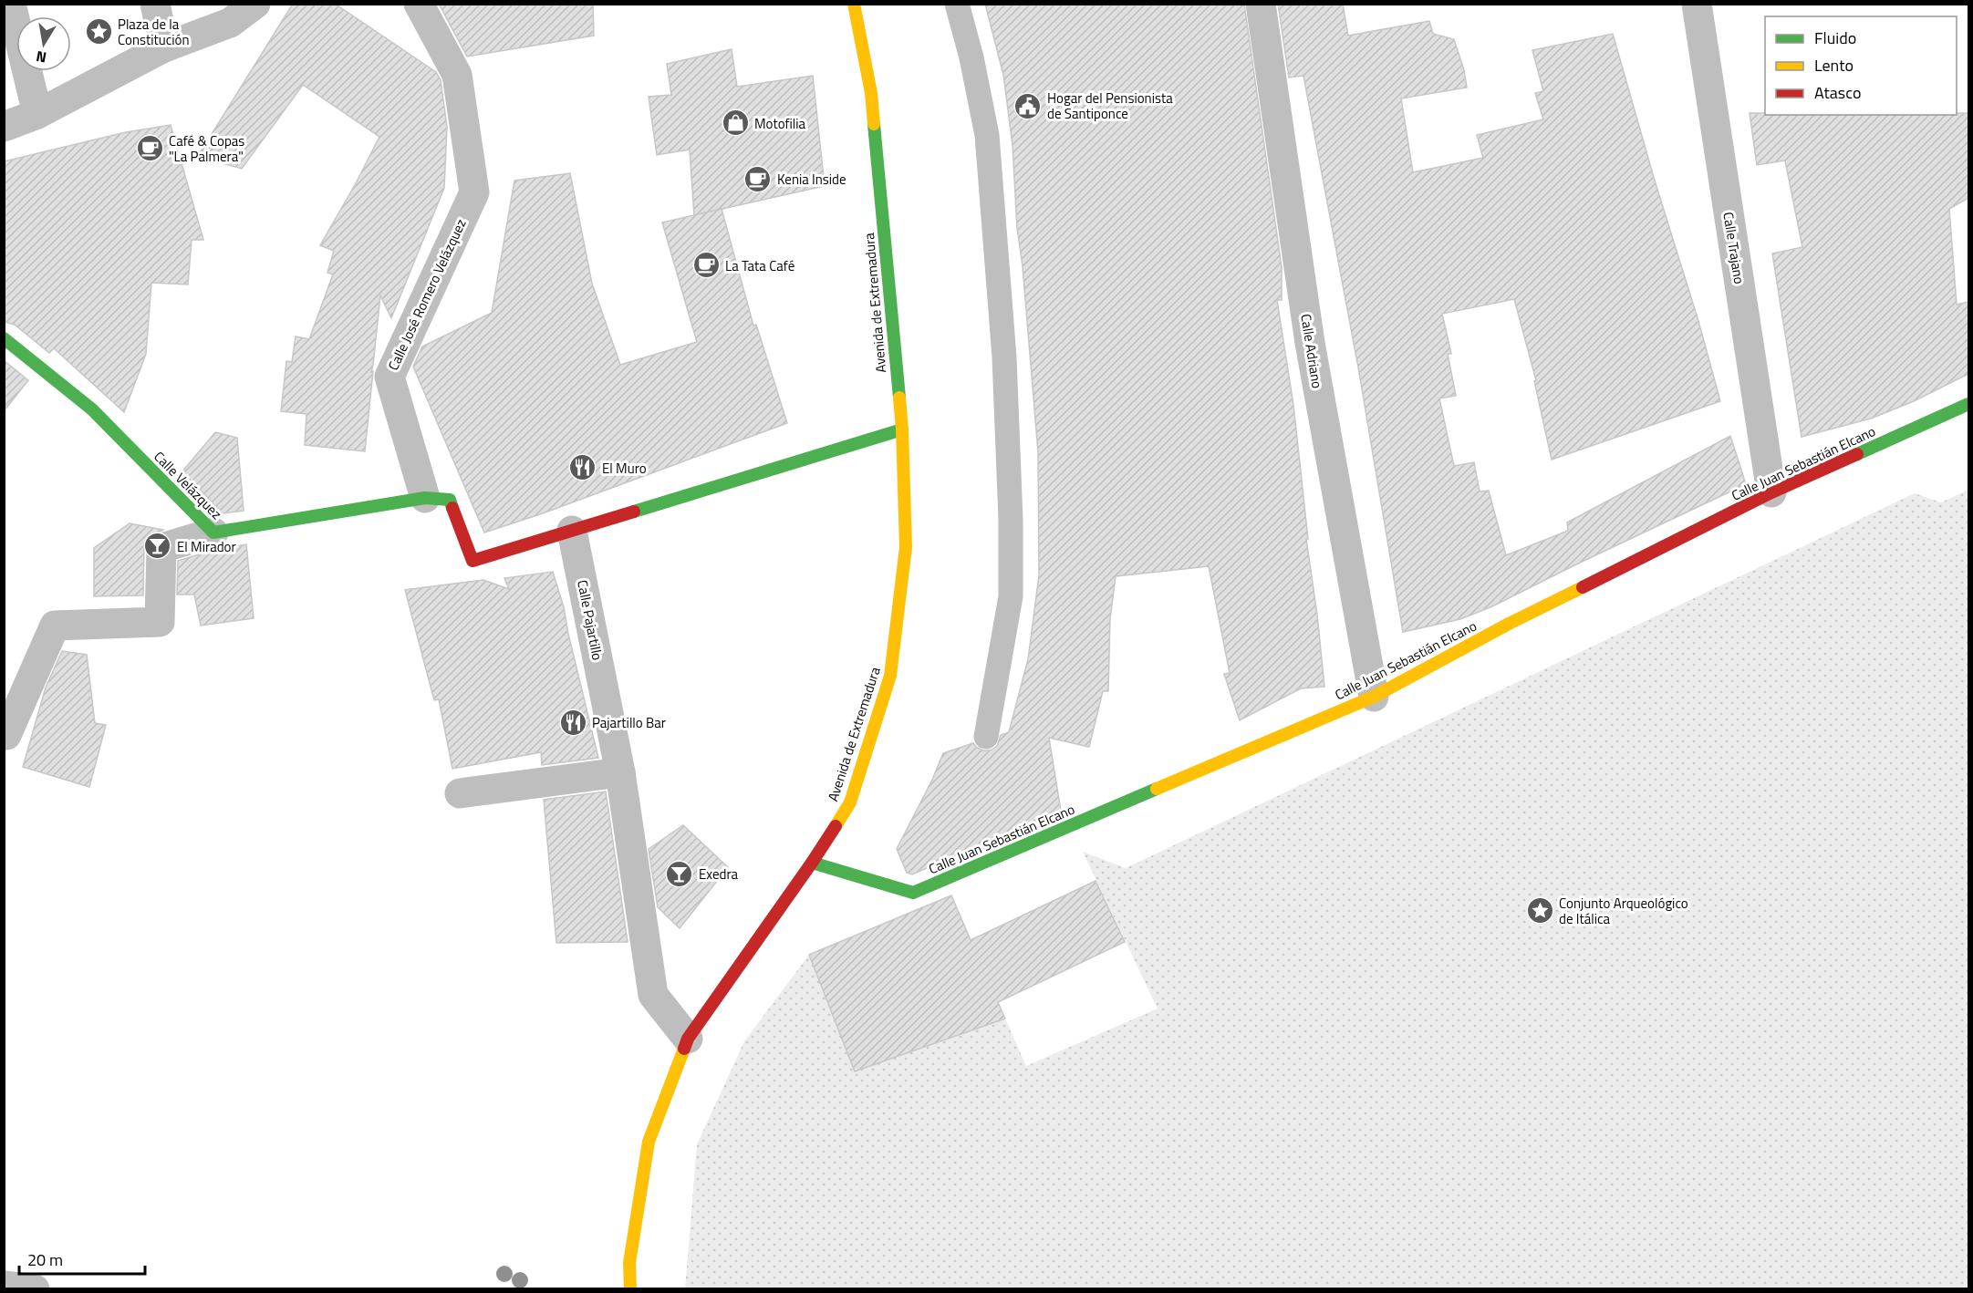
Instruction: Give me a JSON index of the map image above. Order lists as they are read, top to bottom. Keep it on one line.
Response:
{"streets":{"street":["Calle Trajano","Calle José Romero Velázquez","Avenida de Extremadura","Calle Adriano","Calle Juan Sebastián Elcano","Calle Velázquez","Calle Pajartillo"]},"crossings":[["Calle Trajano","Calle Juan Sebastián Elcano"],["Calle José Romero Velázquez","Calle Velázquez"],["Avenida de Extremadura","Calle Juan Sebastián Elcano"],["Avenida de Extremadura","Calle Pajartillo"],["Calle Adriano","Calle Juan Sebastián Elcano"]],"places":{"place":["Plaza de la Constitución","Conjunto Arqueológico de Itálica"],"public building":["Hogar del Pensionista de Santiponce"],"shop":["Motofilia"],"cafe":["Café & Copas \"La Palmera\"","Kenia Inside","La Tata Café"],"restaurant":["El Muro","Pajartillo Bar"],"bar":["El Mirador","Exedra"]},"legend":["Fluido","Lento","Atasco"],"scale_bar":"20 m","north":"bottom"}
